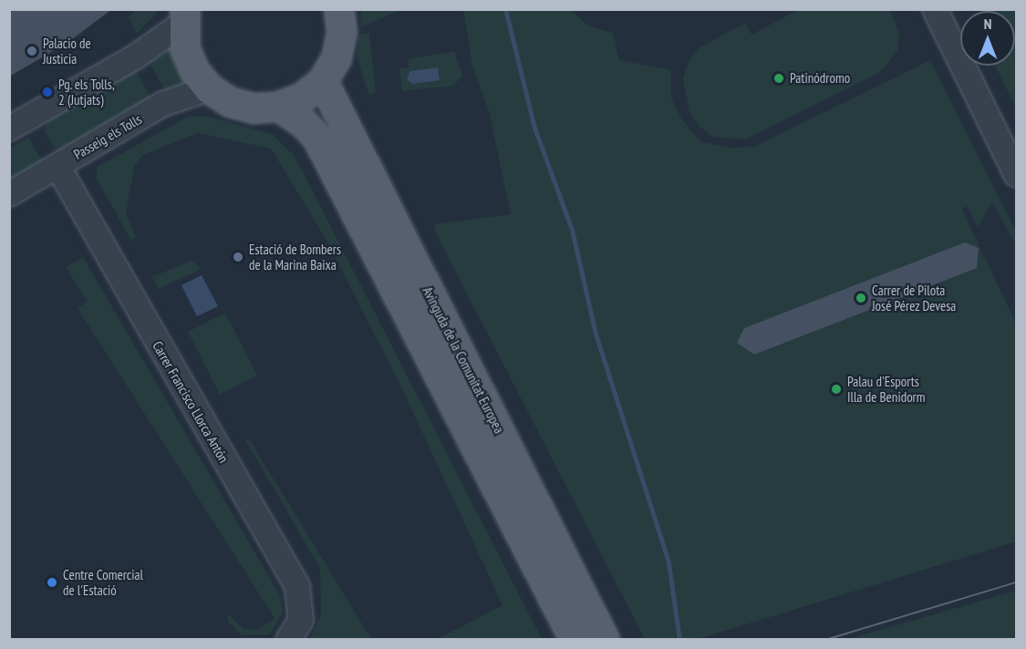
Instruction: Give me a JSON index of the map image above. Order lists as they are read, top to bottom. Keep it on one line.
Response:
{"streets":{"main road":["Avinguda de la Comunitat Europea"],"street":["Passeig els Tolls","Carrer Francisco Llorca Antón"]},"crossings":[["Passeig els Tolls","Carrer Francisco Llorca Antón"]],"places":["Palacio de Justicia","Patinódromo","Pg. els Tolls, 2 (Jutjats)","Estació de Bombers de la Marina Baixa","Carrer de Pilota José Pérez Devesa","Palau d'Esports Illa de Benidorm","Centre Comercial de l'Estació"],"north":"top"}
